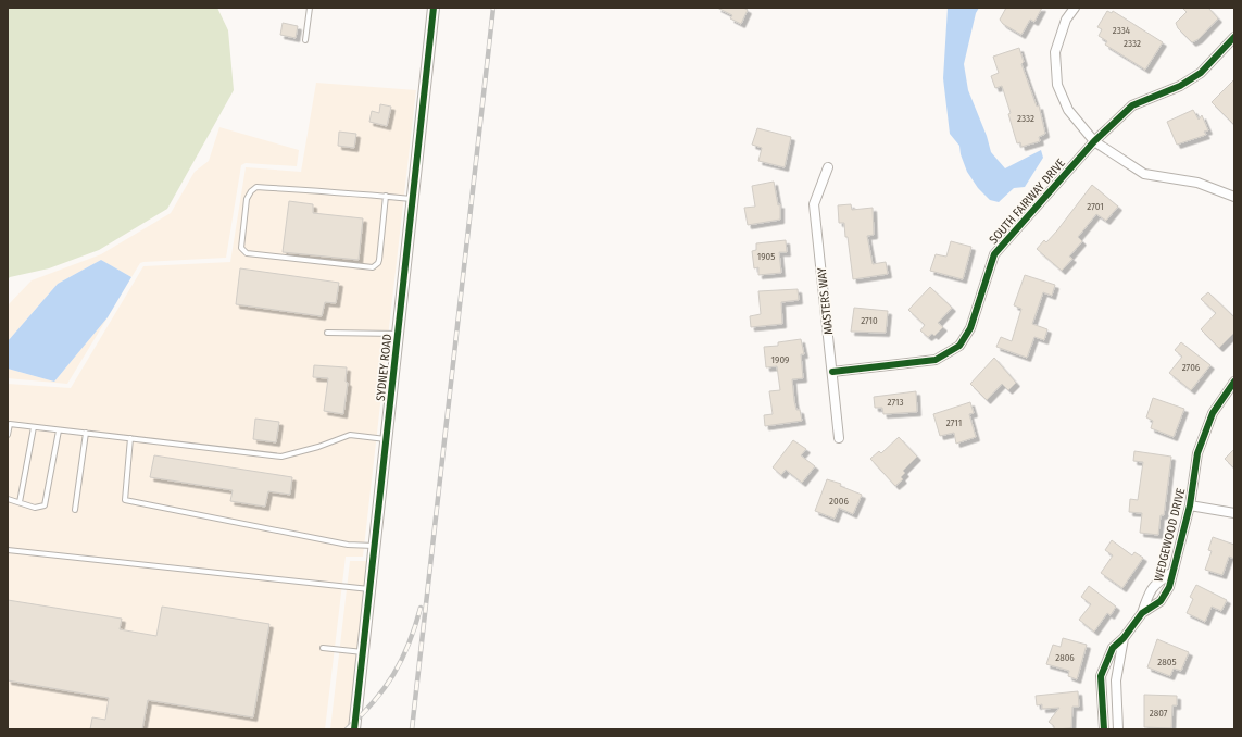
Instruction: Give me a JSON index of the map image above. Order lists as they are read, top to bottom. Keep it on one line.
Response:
{"streets":{"street":["SOUTH FAIRWAY DRIVE","MASTERS WAY","SYDNEY ROAD","WEDGEWOOD DRIVE"]},"crossings":[["SOUTH FAIRWAY DRIVE","MASTERS WAY"]],"house_numbers":["2334","2332","2332","2701","1905","2710","1909","2706","2713","2711","2006","2806","2805","2807"]}
